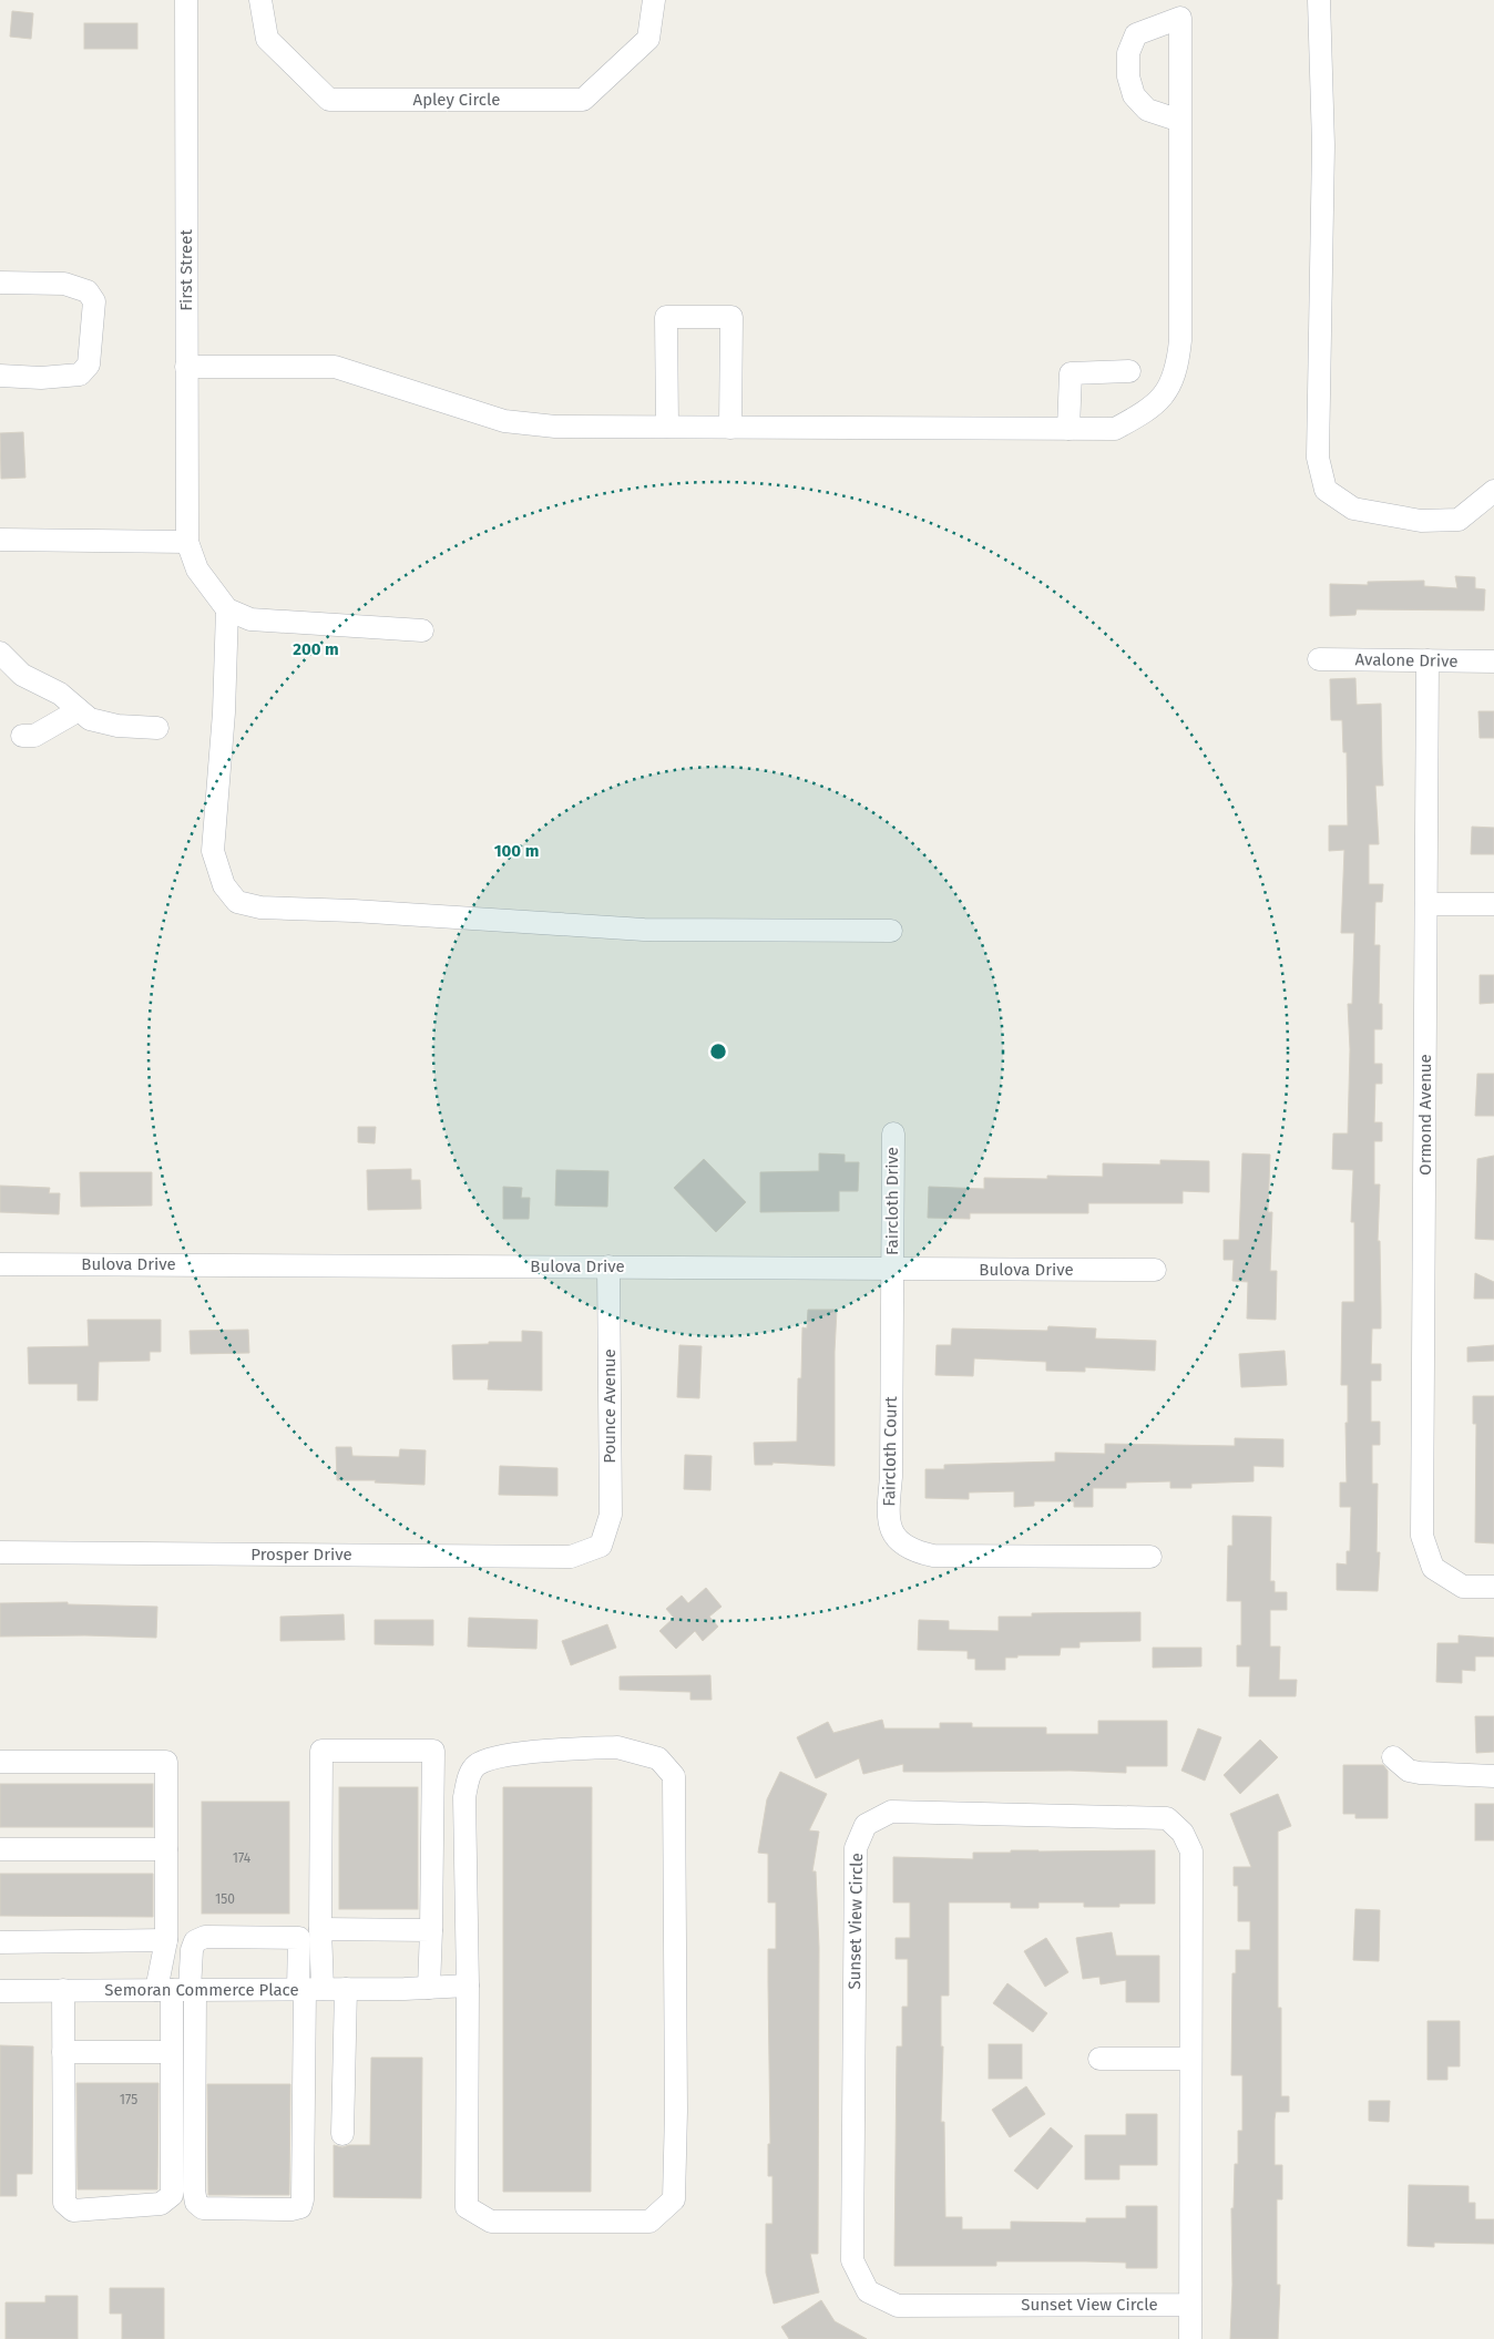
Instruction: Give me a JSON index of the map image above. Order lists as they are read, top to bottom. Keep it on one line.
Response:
{"streets":{"street":["Apley Circle","First Street","Avalone Drive","Ormond Avenue","Faircloth Drive","Bulova Drive","Pounce Avenue","Faircloth Court","Prosper Drive","Sunset View Circle","Semoran Commerce Place"]},"crossings":[["Avalone Drive","Ormond Avenue"],["Faircloth Drive","Bulova Drive"],["Faircloth Drive","Faircloth Court"],["Bulova Drive","Pounce Avenue"],["Bulova Drive","Faircloth Court"],["Pounce Avenue","Prosper Drive"]],"house_numbers":["174","150","175"],"rings":["200 m","100 m"]}
